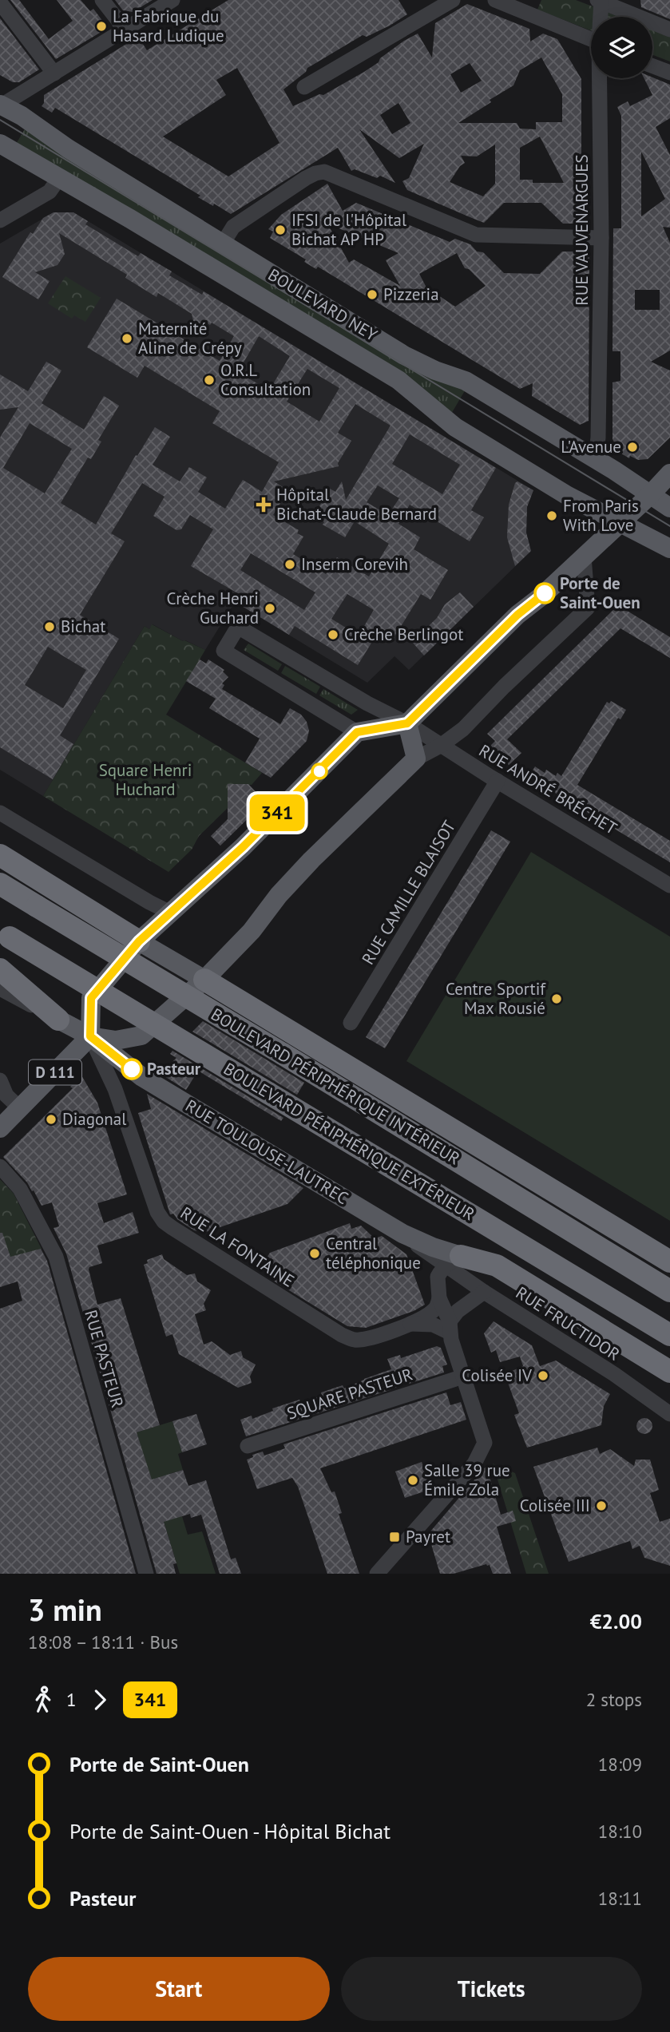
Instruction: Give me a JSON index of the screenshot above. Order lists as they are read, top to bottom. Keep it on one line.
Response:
{"streets":{"highway":["BOULEVARD PÉRIPHÉRIQUE INTÉRIEUR","BOULEVARD PÉRIPHÉRIQUE EXTÉRIEUR"],"main road":["BOULEVARD NEY","D 111","RUE TOULOUSE-LAUTREC"],"street":["RUE VAUVENARGUES","RUE ANDRÉ BRÉCHET","RUE CAMILLE BLAISOT","RUE LA FONTAINE","RUE FRUCTIDOR","RUE PASTEUR","SQUARE PASTEUR"]},"crossings":[["RUE VAUVENARGUES","BOULEVARD NEY"],["RUE ANDRÉ BRÉCHET","RUE CAMILLE BLAISOT"],["D 111","RUE TOULOUSE-LAUTREC"],["D 111","RUE LA FONTAINE"],["RUE TOULOUSE-LAUTREC","RUE LA FONTAINE"],["RUE TOULOUSE-LAUTREC","RUE FRUCTIDOR"]],"parks":["Square Henri Huchard"],"places":{"other":["La Fabrique du Hasard Ludique","IFSI de l'Hôpital Bichat AP HP","Pizzeria","Maternité Aline de Crépy","O.R.L Consultation","L'Avenue","From Paris With Love","Inserm Corevih","Porte de Saint-Ouen","Crèche Henri Guchard","Bichat","Crèche Berlingot","Centre Sportif Max Rousié","Pasteur","Diagonal","Central téléphonique","Colisée IV","Salle 39 rue Émile Zola","Colisée III"],"health":["Hôpital Bichat-Claude Bernard"],"transit":["Payret"]},"lines":["bus line 341"],"page":{"on_map":"341","heading":["3 min","18:08 – 18:11 · Bus","€2.00"],"legs":["1","341","2 stops"],"list":[{"name":"Porte de Saint-Ouen","value":"18:09"},{"name":"Porte de Saint-Ouen - Hôpital Bichat","value":"18:10"},{"name":"Pasteur","value":"18:11"}],"buttons":["Start","Tickets"]}}
